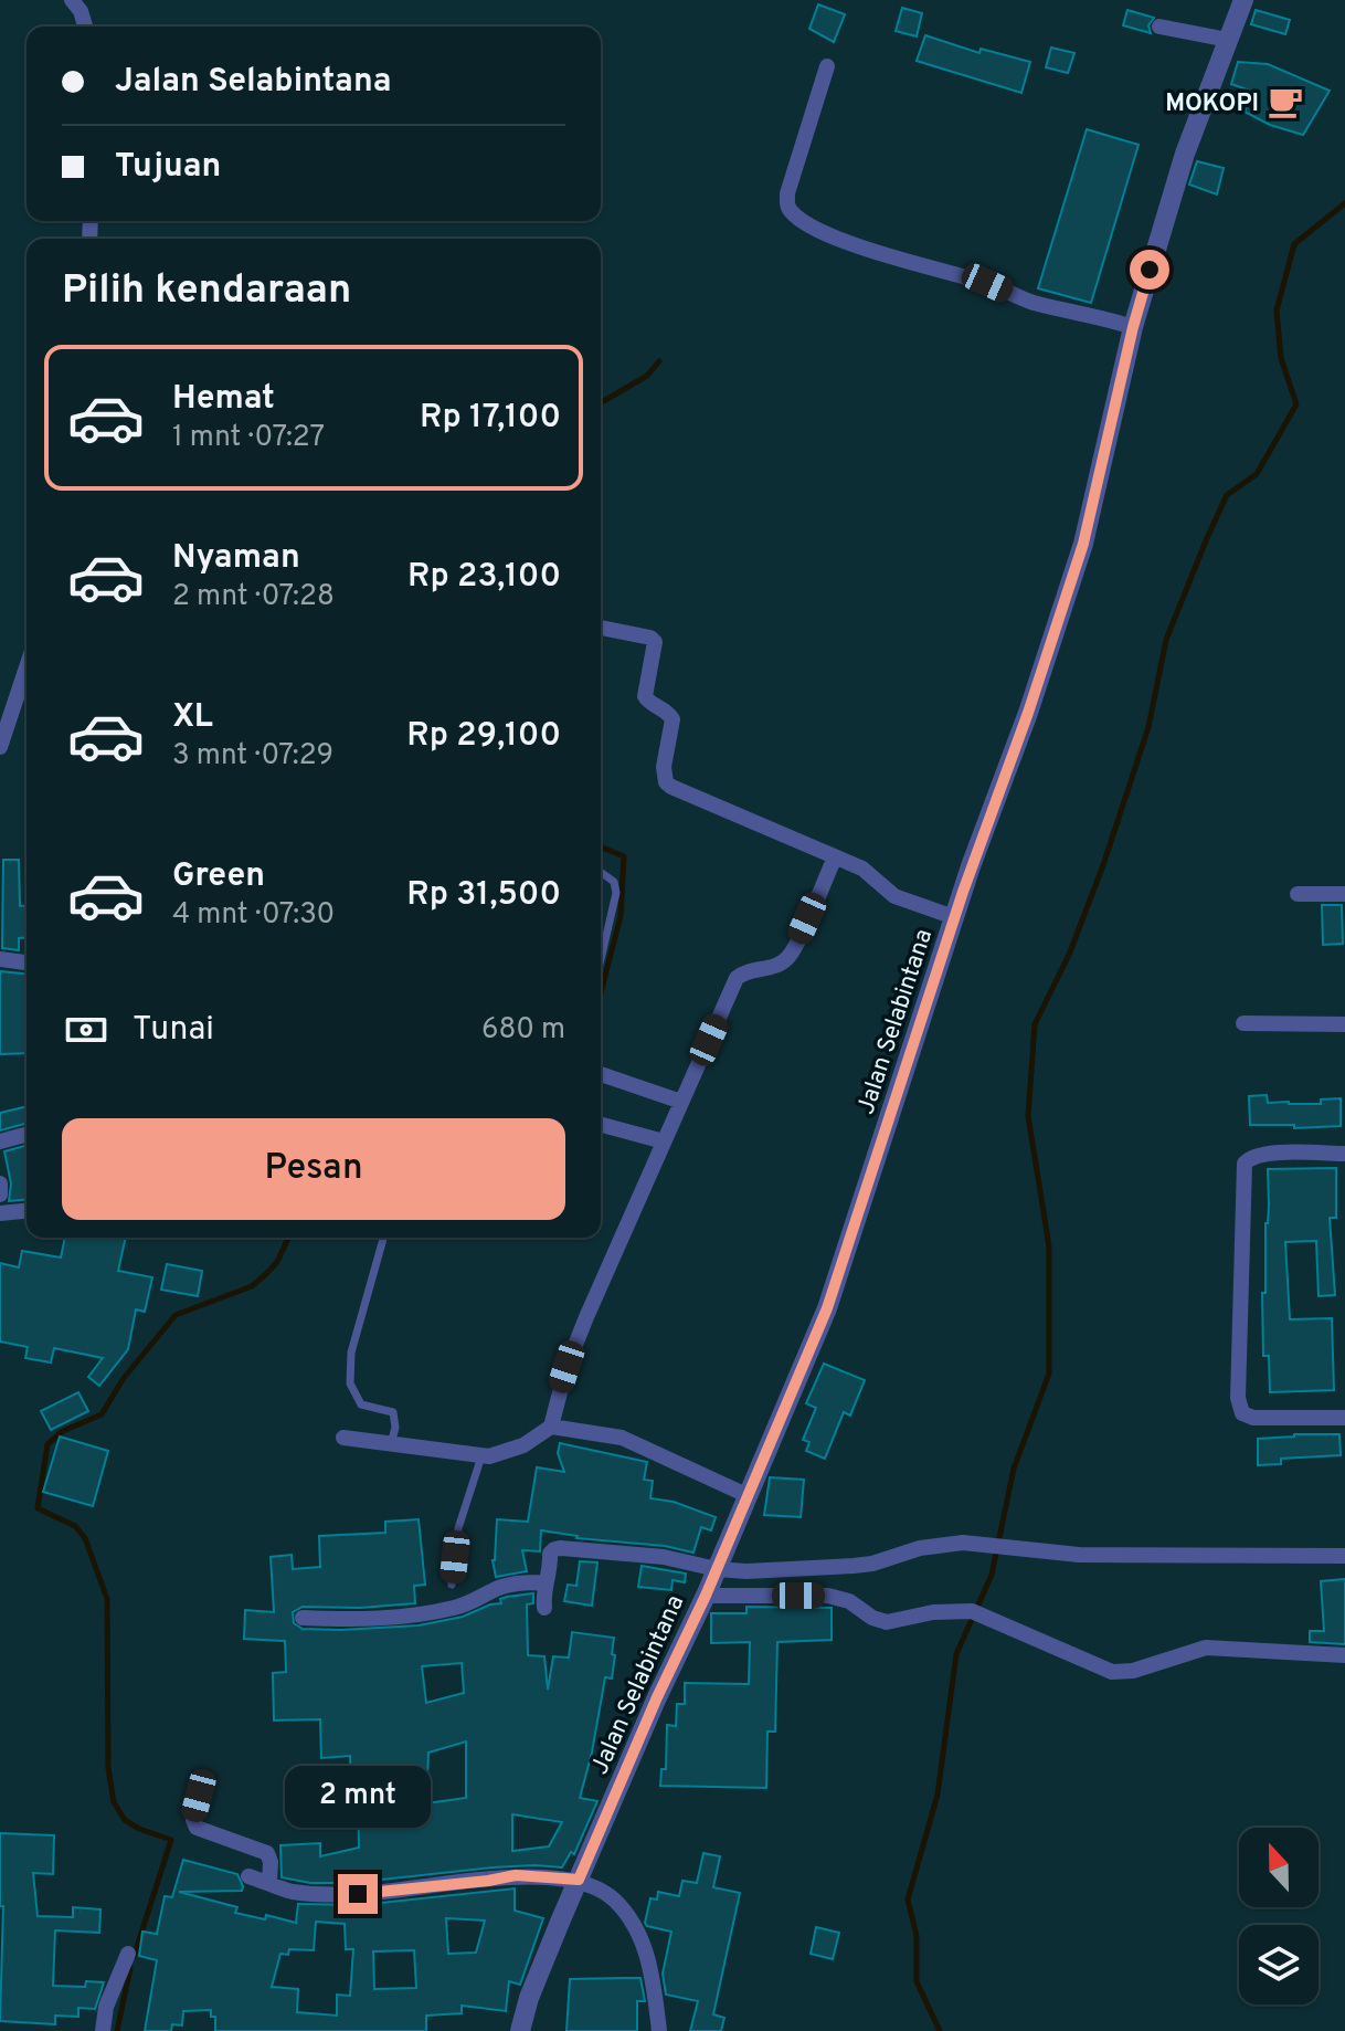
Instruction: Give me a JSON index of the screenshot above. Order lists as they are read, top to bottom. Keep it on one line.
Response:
{"streets":{"street":["Jalan Selabintana"]},"places":{"cafe":["MOKOPI"]},"north":"top","page":{"banner":["Jalan Selabintana","Tujuan"],"heading":"Pilih kendaraan","list":[{"name":"Hemat","note":"1 mnt · 07:27","value":"Rp 17,100"},{"name":"Nyaman","note":"2 mnt · 07:28","value":"Rp 23,100"},{"name":"XL","note":"3 mnt · 07:29","value":"Rp 29,100"},{"name":"Green","note":"4 mnt · 07:30","value":"Rp 31,500"}],"pay":["Tunai","680 m"],"buttons":"Pesan","bubble":"2 mnt"}}
